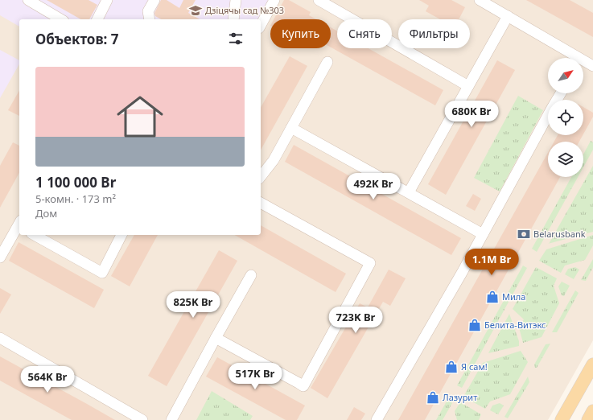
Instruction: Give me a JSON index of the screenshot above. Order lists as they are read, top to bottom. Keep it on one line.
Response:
{"places":{"school or university":["Дзіцячы сад №303"],"bank":["Belarusbank"],"shop":["Мила","Белита-Витэкс","Я сам!","Лазурит"]},"north":"top right","page":{"chip":["Купить","Снять","Фильтры"],"heading":"Объектов: 7","list":[{"name":"1 100 000 Br","note":"5-комн. · 173 m² · Дом"}],"price":["680K Br","492K Br","1.1M Br","825K Br","723K Br","517K Br","564K Br"]}}
